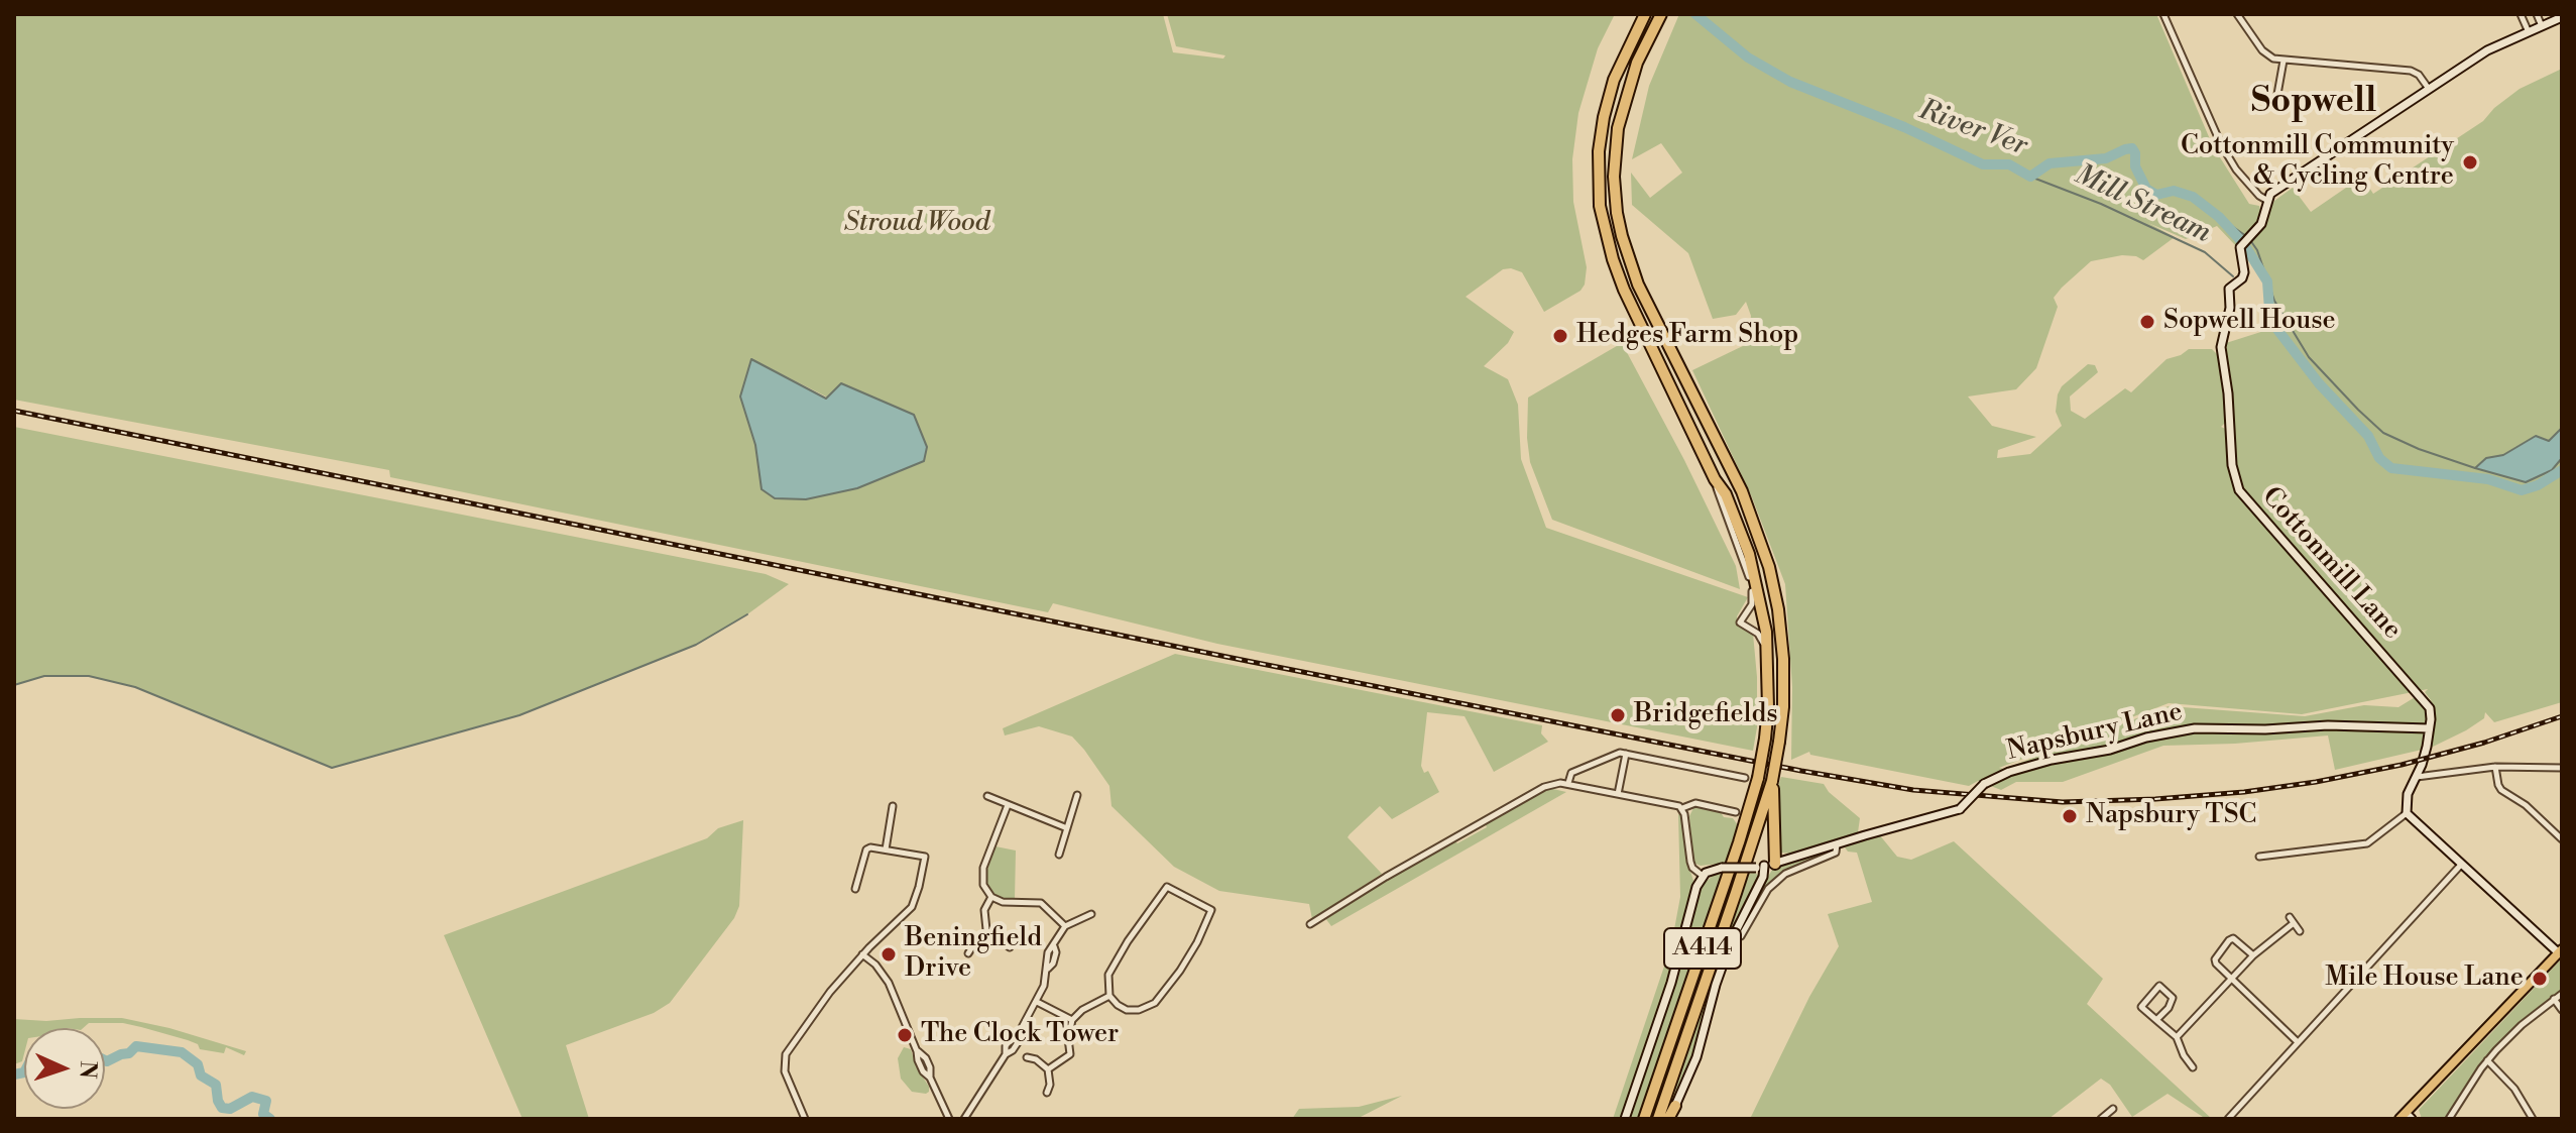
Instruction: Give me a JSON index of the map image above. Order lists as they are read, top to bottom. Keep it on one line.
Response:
{"streets":{"highway":["A414"],"street":["Cottonmill Lane","Napsbury Lane"]},"crossings":[["Cottonmill Lane","Napsbury Lane"]],"districts":["Sopwell"],"water":["River Ver","Mill Stream"],"parks":["Stroud Wood"],"places":["Cottonmill Community & Cycling Centre","Sopwell House","Hedges Farm Shop","Bridgefields","Napsbury TSC","Beningfield Drive","Mile House Lane","The Clock Tower"],"north":"right"}
